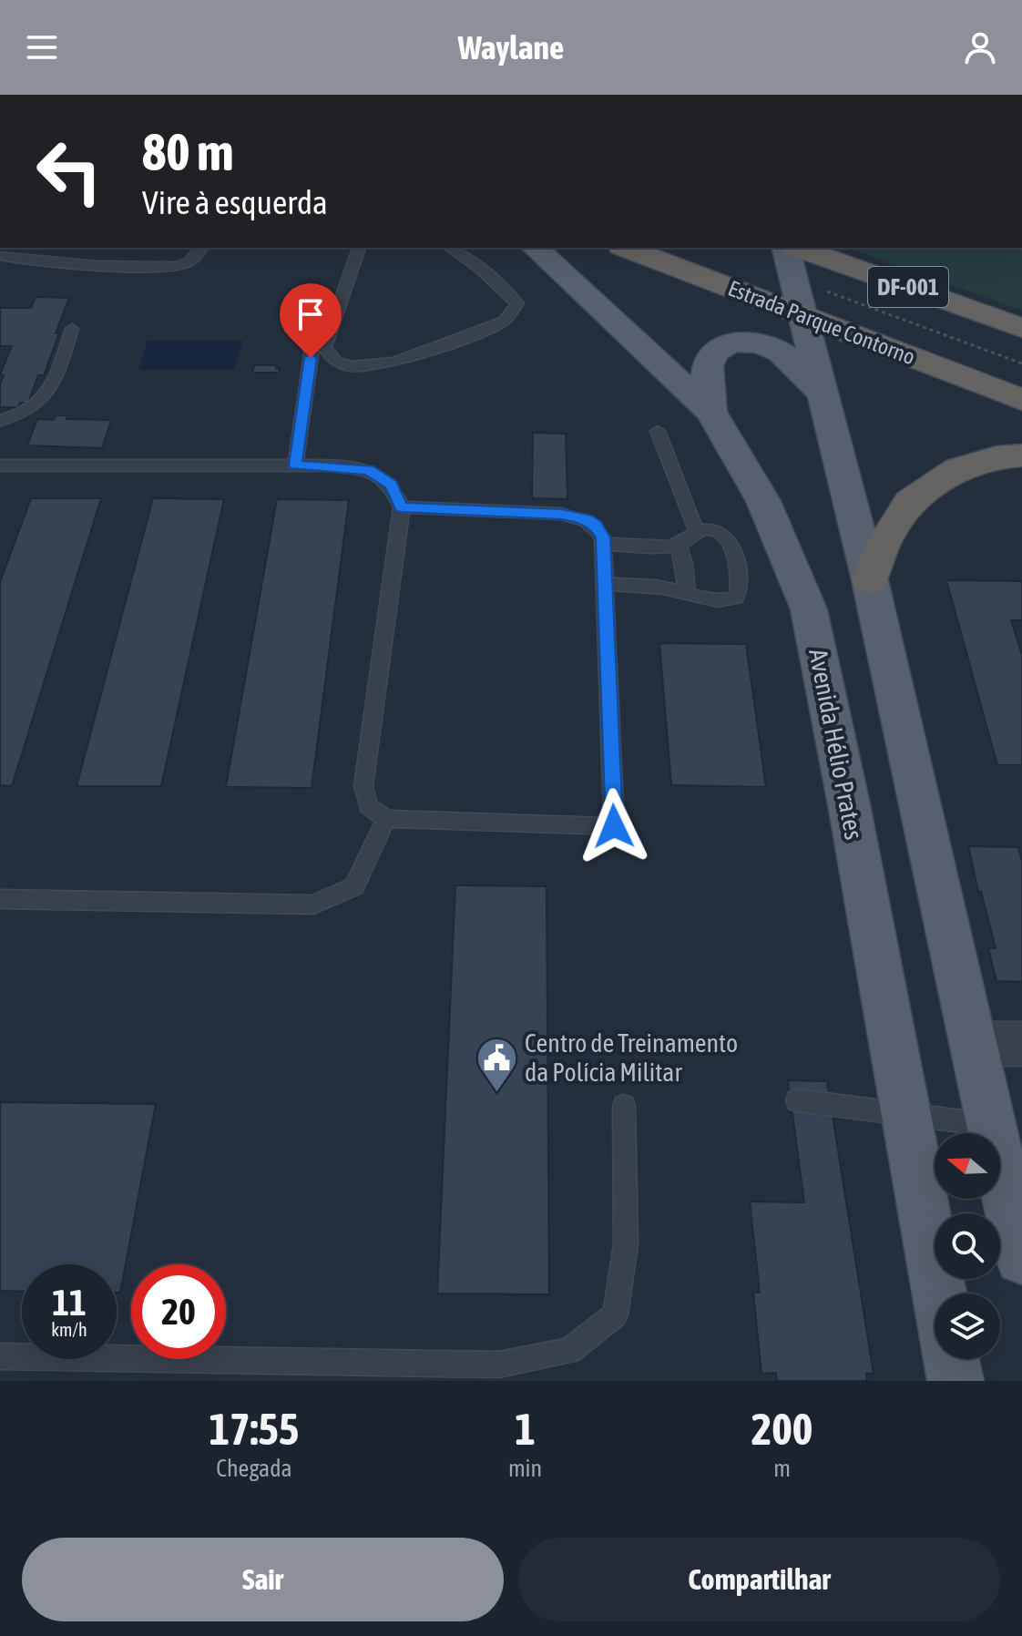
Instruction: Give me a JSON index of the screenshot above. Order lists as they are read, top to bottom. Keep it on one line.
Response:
{"streets":{"highway":["DF-001","Estrada Parque Contorno"],"main road":["Avenida Hélio Prates"]},"places":{"public building":["Centro de Treinamento da Polícia Militar"]},"north":"left","page":{"header":"Waylane","turn":["80 m","Vire à esquerda"],"speed":"11 km/h","limit":"20","eta":["17:55","Chegada","1","min","200","m"],"buttons":["Sair","Compartilhar"]}}
